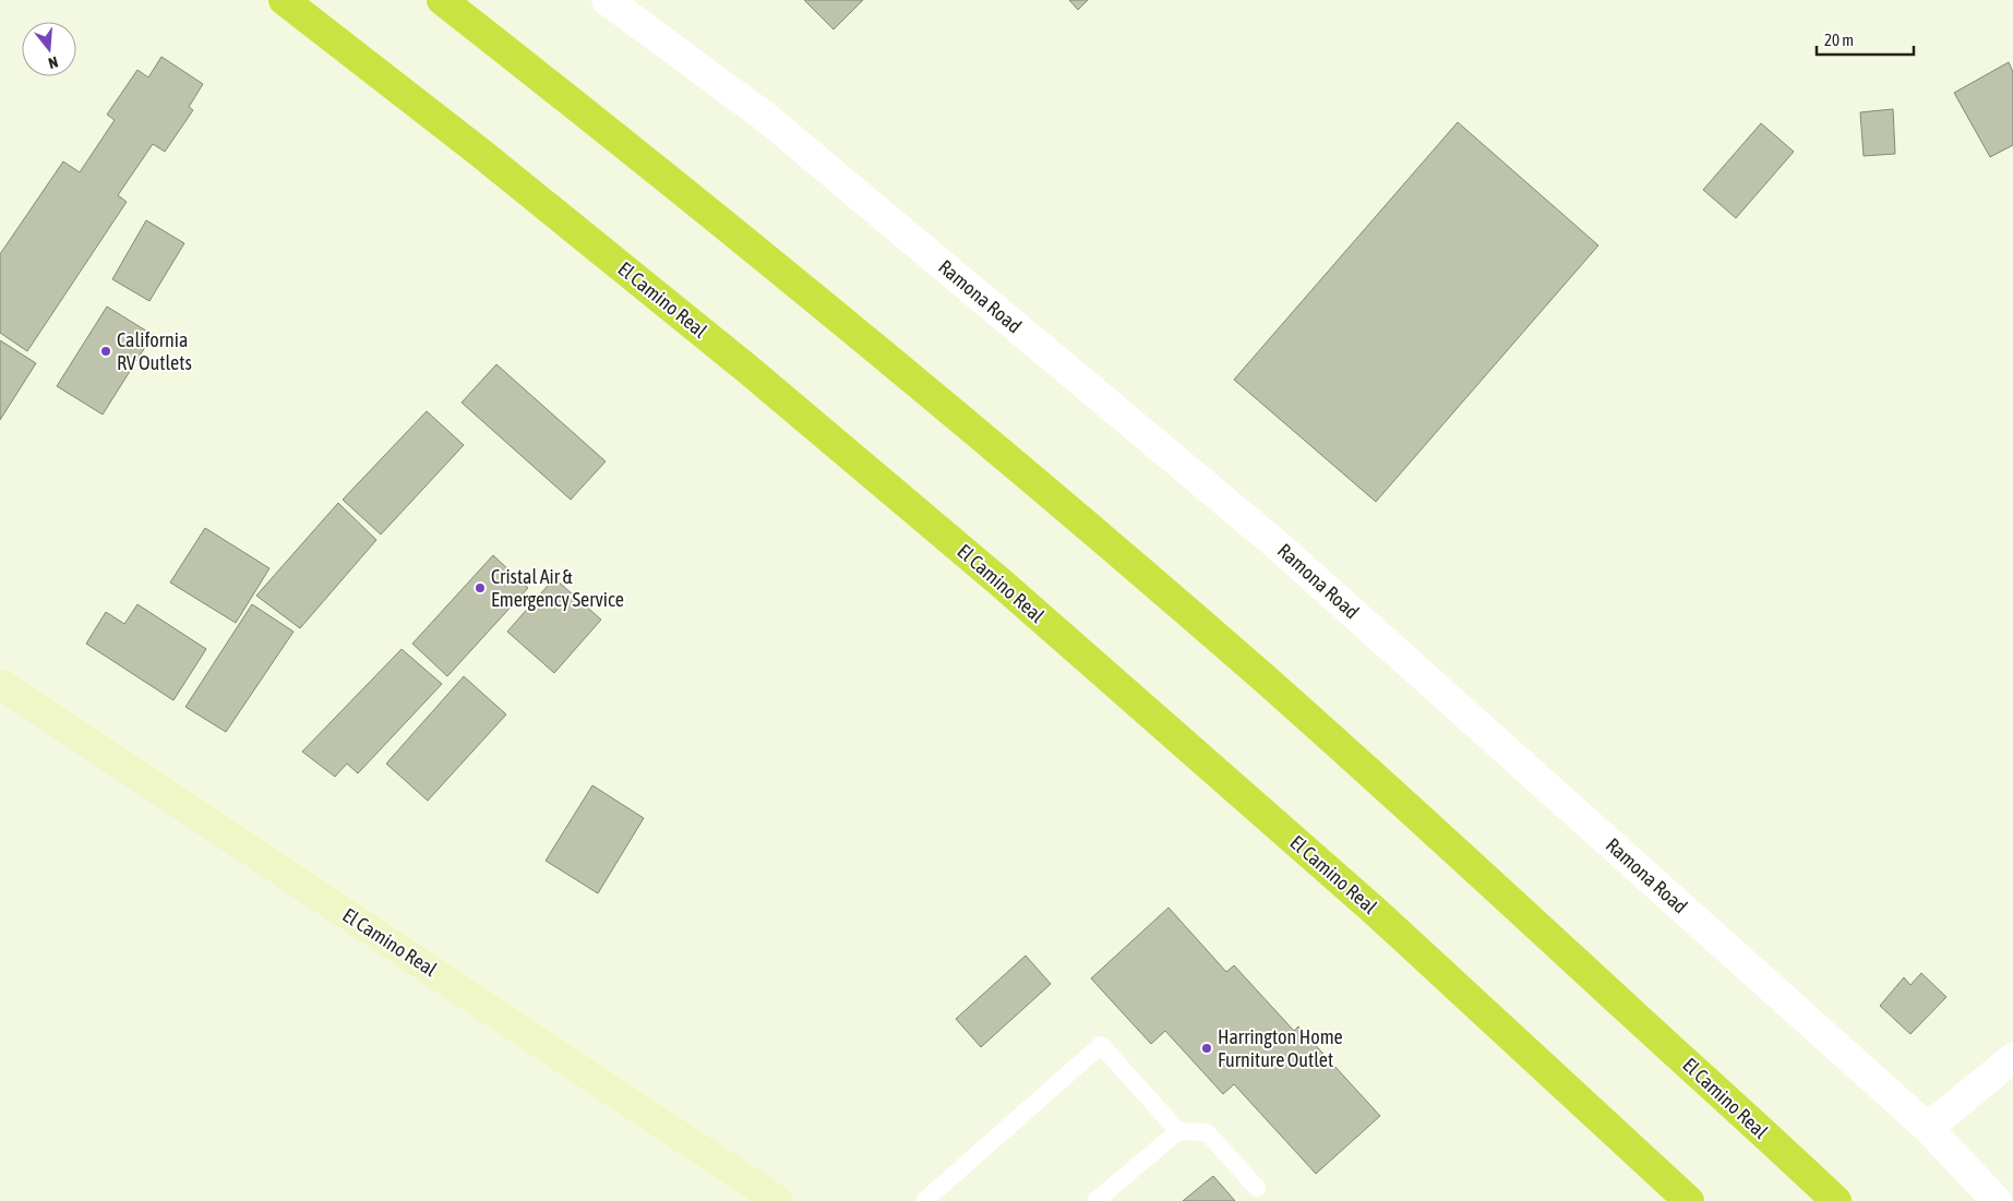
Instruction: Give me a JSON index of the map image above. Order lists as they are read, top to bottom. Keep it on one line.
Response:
{"streets":{"highway":["El Camino Real"],"street":["Ramona Road"]},"places":["California RV Outlets","Cristal Air & Emergency Service","Harrington Home Furniture Outlet"],"scale_bar":"20 m","north":"bottom"}
